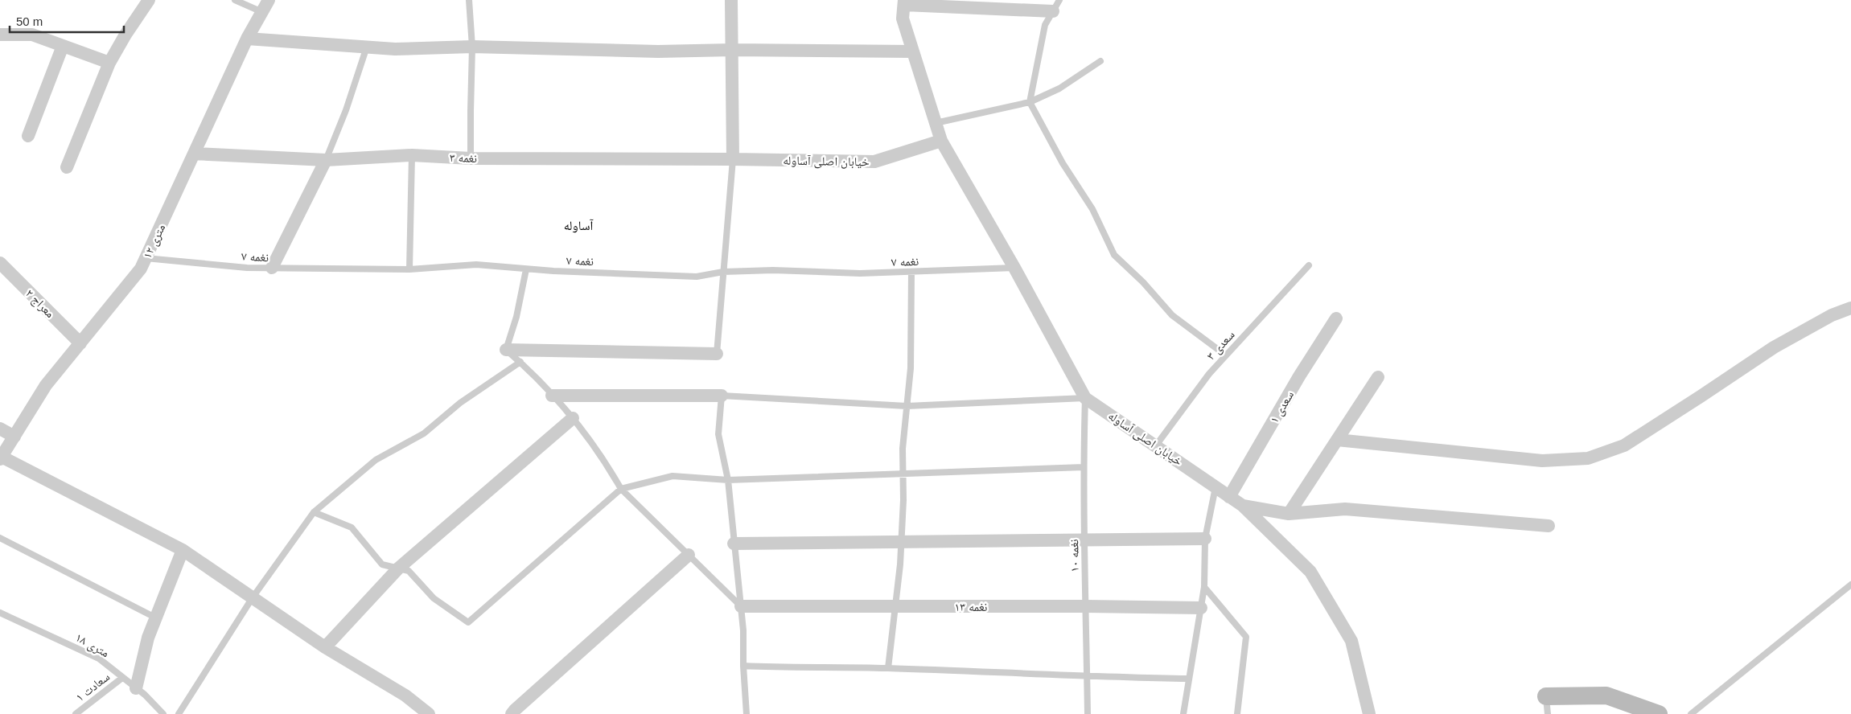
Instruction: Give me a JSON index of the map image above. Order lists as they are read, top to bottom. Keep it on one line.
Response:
{"streets":{"street":["نغمه ۳","خیابان اصلی آساوله","۱۲ متری","معراج ۲","سعدی ۱","نغمه ۱۳"],"lane":["نغمه ۷","سعدی ۳","نغمه ۱۰","۱۸ متری","سعادت ۱"]},"crossings":[["نغمه ۳","خیابان اصلی آساوله"],["نغمه ۳","۱۲ متری"],["خیابان اصلی آساوله","نغمه ۷"],["خیابان اصلی آساوله","سعدی ۳"],["خیابان اصلی آساوله","سعدی ۱"],["خیابان اصلی آساوله","نغمه ۱۰"],["۱۲ متری","نغمه ۷"],["۱۲ متری","معراج ۲"],["نغمه ۱۰","نغمه ۱۳"],["۱۸ متری","سعادت ۱"]],"districts":["آساوله"],"scale_bar":"50 m"}
